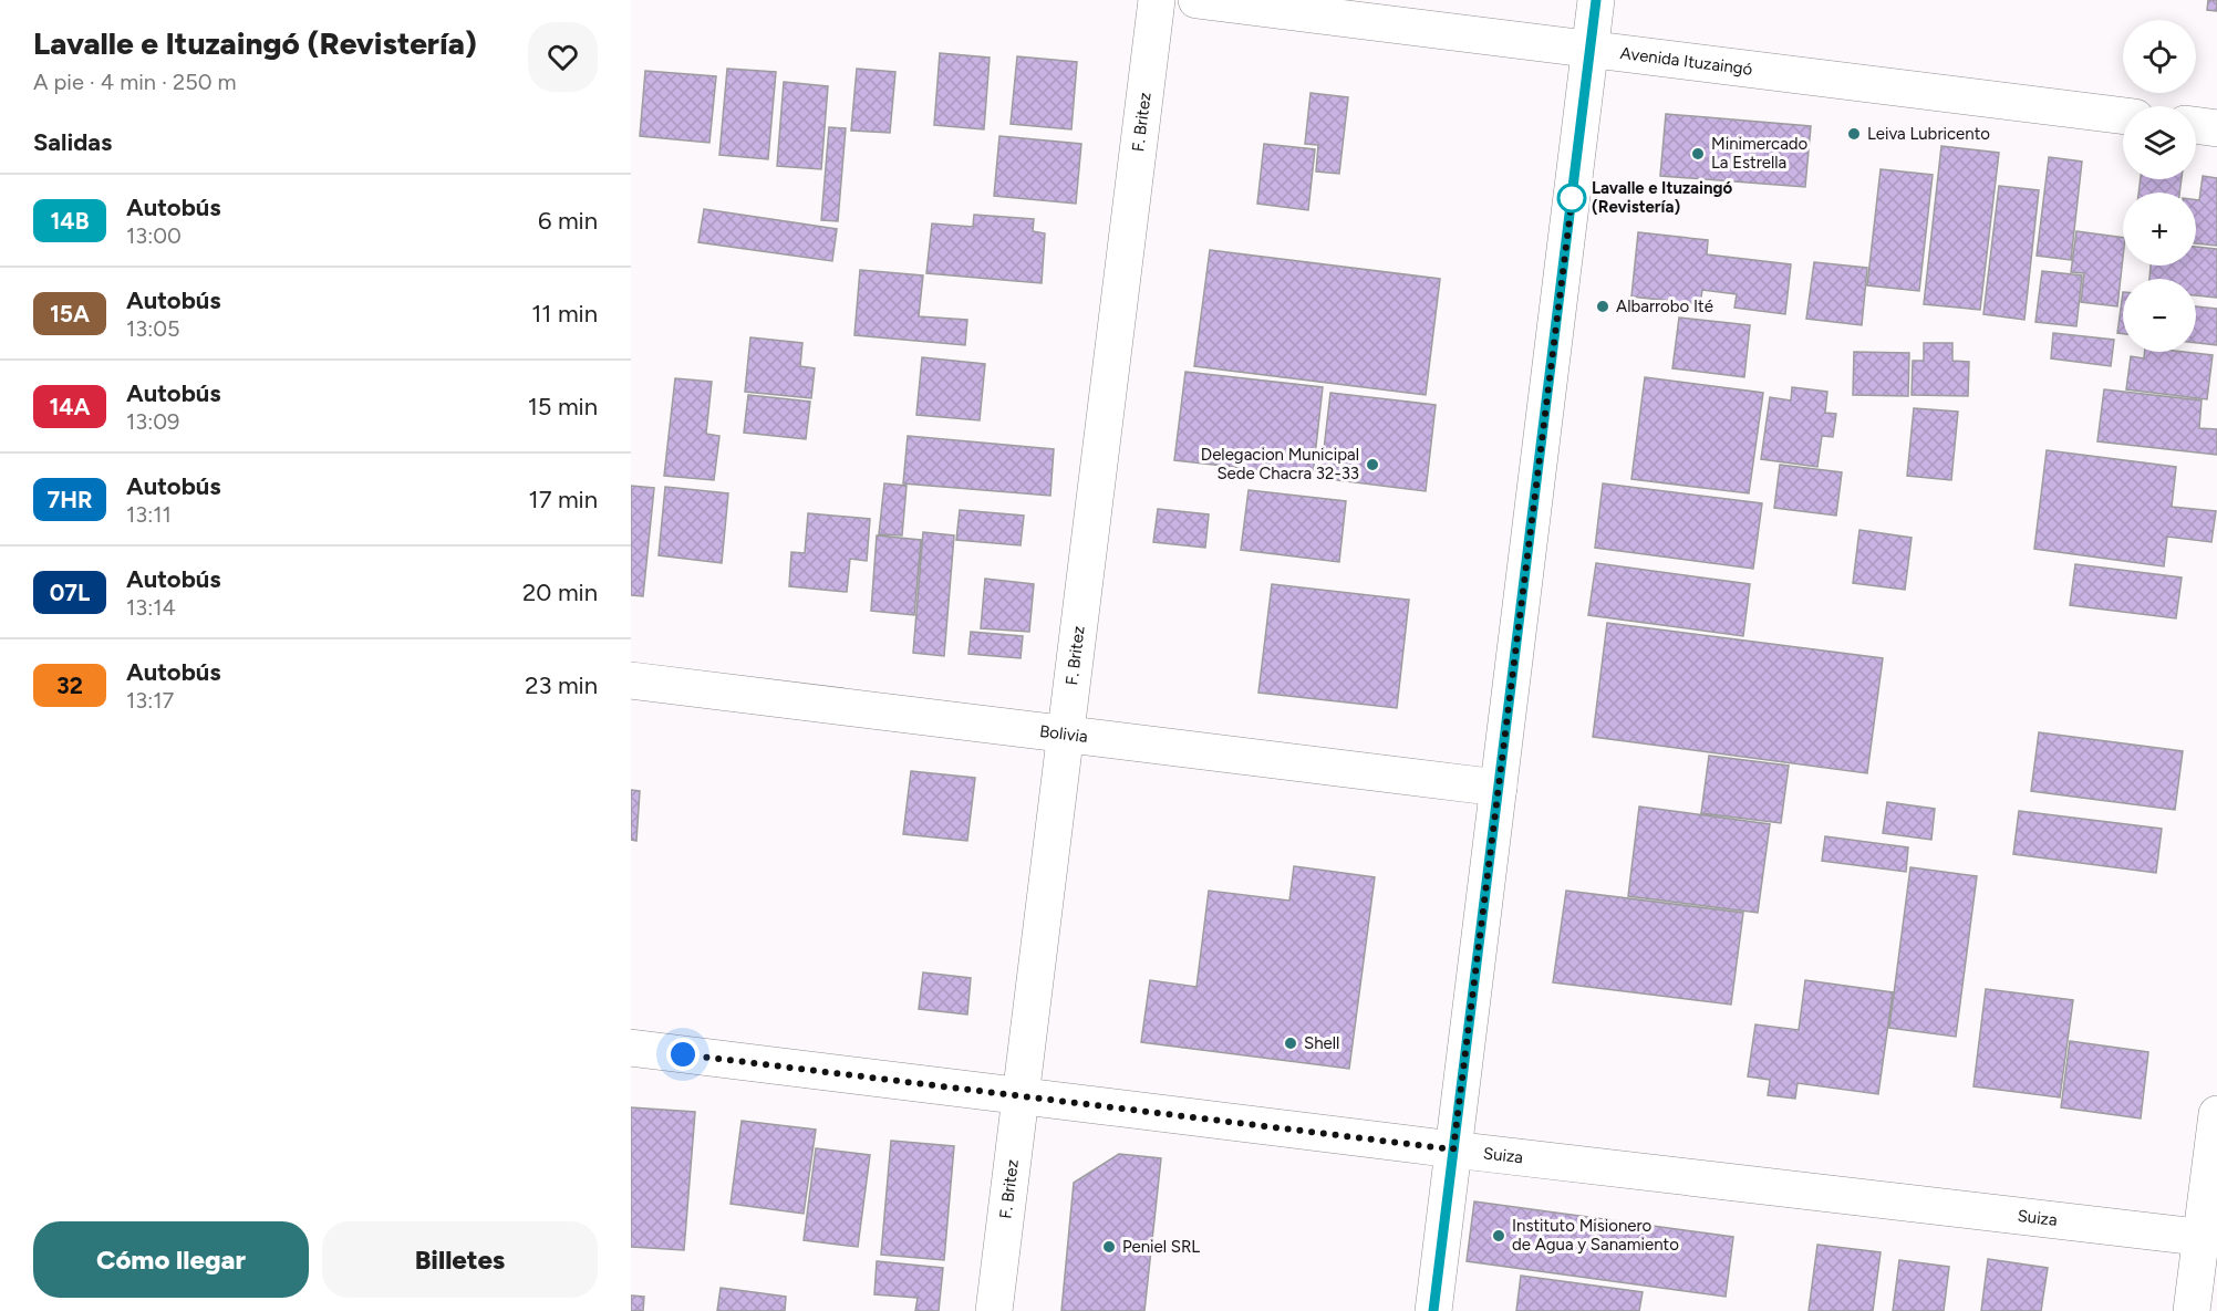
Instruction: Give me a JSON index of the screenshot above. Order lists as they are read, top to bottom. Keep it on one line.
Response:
{"streets":{"street":["Avenida Ituzaingó","F. Britez","Bolivia","Suiza"]},"crossings":[["F. Britez","Bolivia"],["F. Britez","Suiza"]],"places":["Leiva Lubricento","Minimercado La Estrella","Lavalle e Ituzaingó (Revistería)","Albarrobo Ité","Delegacion Municipal Sede Chacra 32-33","Shell","Instituto Misionero de Agua y Sanamiento","Peniel SRL"],"lines":["bus line 14B"],"page":{"heading":[["Lavalle e Ituzaingó (Revistería)","A pie · 4 min · 250 m"],"Salidas"],"map_buttons":["+","−"],"list":[{"mark":"14B","name":"Autobús","note":"13:00","value":"6 min"},{"mark":"15A","name":"Autobús","note":"13:05","value":"11 min"},{"mark":"14A","name":"Autobús","note":"13:09","value":"15 min"},{"mark":"7HR","name":"Autobús","note":"13:11","value":"17 min"},{"mark":"07L","name":"Autobús","note":"13:14","value":"20 min"},{"mark":"32","name":"Autobús","note":"13:17","value":"23 min"}],"buttons":["Cómo llegar","Billetes"]}}
